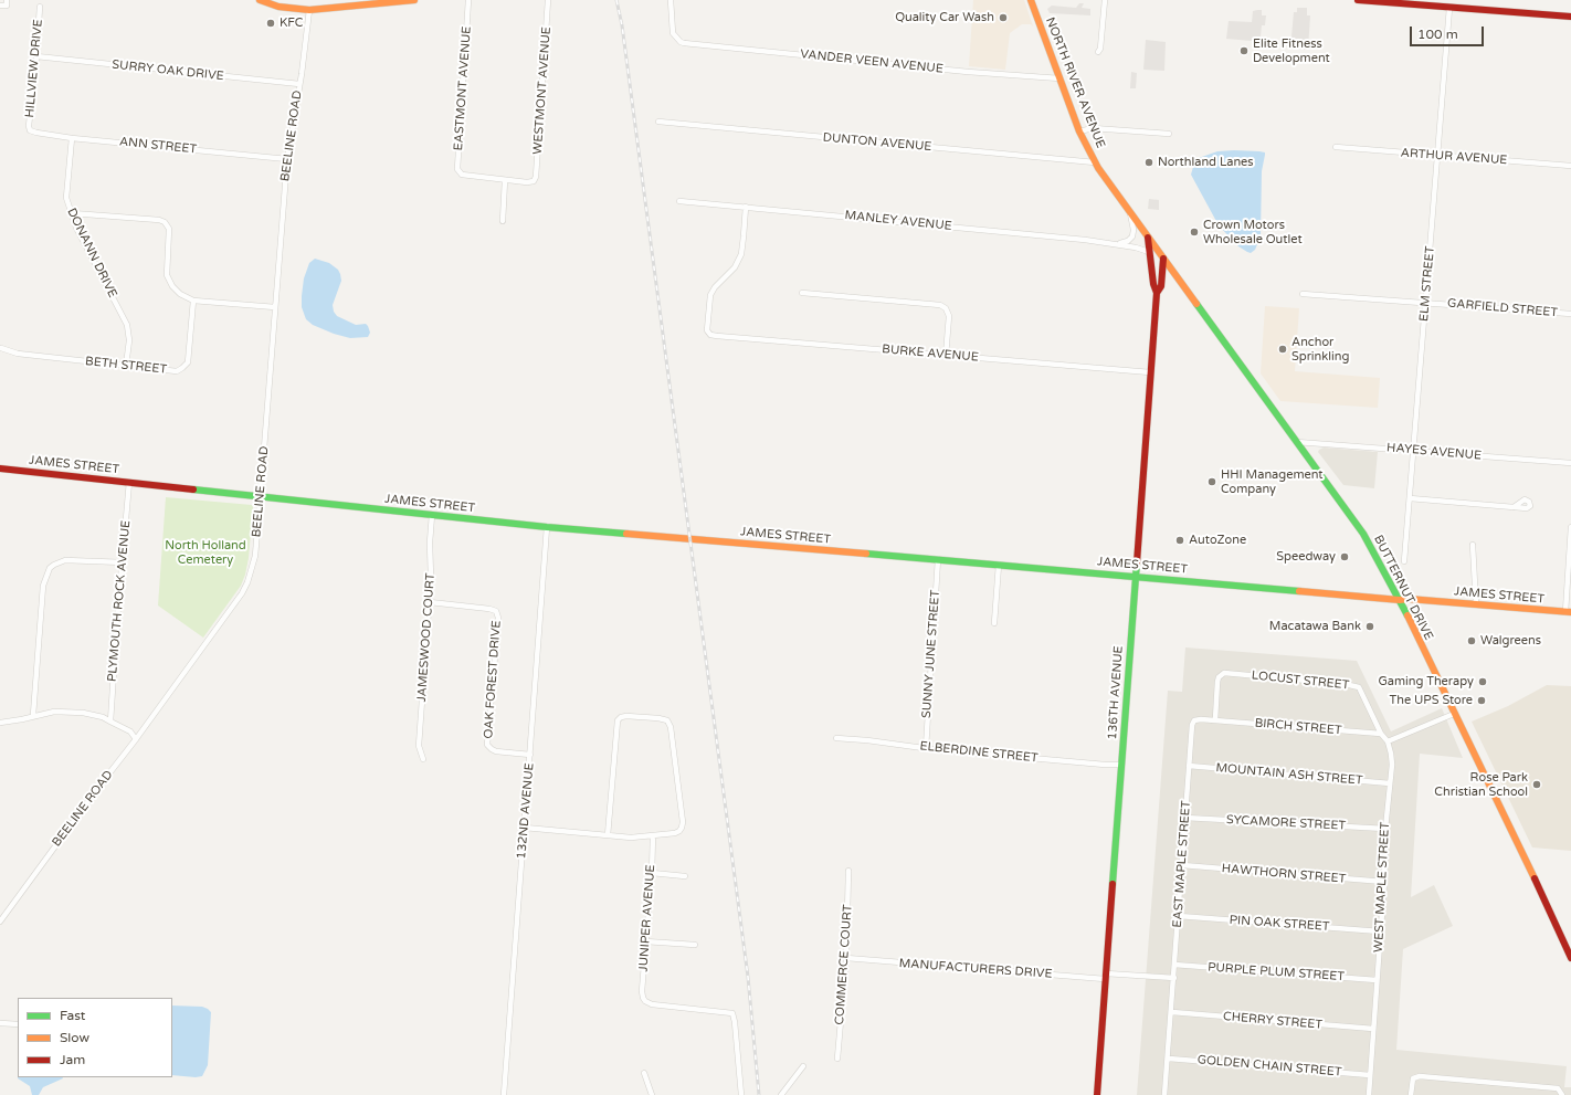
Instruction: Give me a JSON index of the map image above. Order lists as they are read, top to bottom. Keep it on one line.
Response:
{"streets":{"street":["VANDER VEEN AVENUE","HILLVIEW DRIVE","SURRY OAK DRIVE","NORTH RIVER AVENUE","EASTMONT AVENUE","WESTMONT AVENUE","BEELINE ROAD","DUNTON AVENUE","ANN STREET","ARTHUR AVENUE","MANLEY AVENUE","DONANN DRIVE","ELM STREET","GARFIELD STREET","BURKE AVENUE","BETH STREET","HAYES AVENUE","JAMES STREET","BUTTERNUT DRIVE","PLYMOUTH ROCK AVENUE","JAMESWOOD COURT","SUNNY JUNE STREET","OAK FOREST DRIVE","LOCUST STREET","136TH AVENUE","BIRCH STREET","ELBERDINE STREET","MOUNTAIN ASH STREET","132ND AVENUE","SYCAMORE STREET","EAST MAPLE STREET","HAWTHORN STREET","WEST MAPLE STREET","JUNIPER AVENUE","PIN OAK STREET","COMMERCE COURT","MANUFACTURERS DRIVE","PURPLE PLUM STREET","CHERRY STREET","GOLDEN CHAIN STREET"]},"crossings":[["VANDER VEEN AVENUE","NORTH RIVER AVENUE"],["HILLVIEW DRIVE","SURRY OAK DRIVE"],["HILLVIEW DRIVE","ANN STREET"],["SURRY OAK DRIVE","BEELINE ROAD"],["NORTH RIVER AVENUE","DUNTON AVENUE"],["NORTH RIVER AVENUE","BUTTERNUT DRIVE"],["NORTH RIVER AVENUE","136TH AVENUE"],["EASTMONT AVENUE","WESTMONT AVENUE"],["BEELINE ROAD","ANN STREET"],["BEELINE ROAD","JAMES STREET"],["ANN STREET","DONANN DRIVE"],["ARTHUR AVENUE","ELM STREET"],["MANLEY AVENUE","BURKE AVENUE"],["MANLEY AVENUE","136TH AVENUE"],["DONANN DRIVE","BETH STREET"],["ELM STREET","GARFIELD STREET"],["ELM STREET","HAYES AVENUE"],["BURKE AVENUE","136TH AVENUE"],["HAYES AVENUE","BUTTERNUT DRIVE"],["JAMES STREET","BUTTERNUT DRIVE"],["JAMES STREET","PLYMOUTH ROCK AVENUE"],["JAMES STREET","JAMESWOOD COURT"],["JAMES STREET","SUNNY JUNE STREET"],["JAMES STREET","136TH AVENUE"],["JAMES STREET","132ND AVENUE"],["BUTTERNUT DRIVE","136TH AVENUE"],["JAMESWOOD COURT","OAK FOREST DRIVE"],["SUNNY JUNE STREET","ELBERDINE STREET"],["OAK FOREST DRIVE","132ND AVENUE"],["LOCUST STREET","BIRCH STREET"],["LOCUST STREET","EAST MAPLE STREET"],["LOCUST STREET","WEST MAPLE STREET"],["136TH AVENUE","ELBERDINE STREET"],["136TH AVENUE","MANUFACTURERS DRIVE"],["BIRCH STREET","EAST MAPLE STREET"],["BIRCH STREET","WEST MAPLE STREET"],["MOUNTAIN ASH STREET","EAST MAPLE STREET"],["MOUNTAIN ASH STREET","WEST MAPLE STREET"],["SYCAMORE STREET","EAST MAPLE STREET"],["SYCAMORE STREET","WEST MAPLE STREET"],["EAST MAPLE STREET","HAWTHORN STREET"],["EAST MAPLE STREET","PIN OAK STREET"],["EAST MAPLE STREET","MANUFACTURERS DRIVE"],["EAST MAPLE STREET","PURPLE PLUM STREET"],["EAST MAPLE STREET","CHERRY STREET"],["EAST MAPLE STREET","GOLDEN CHAIN STREET"],["HAWTHORN STREET","WEST MAPLE STREET"],["WEST MAPLE STREET","PIN OAK STREET"],["WEST MAPLE STREET","PURPLE PLUM STREET"],["WEST MAPLE STREET","CHERRY STREET"],["WEST MAPLE STREET","GOLDEN CHAIN STREET"],["COMMERCE COURT","MANUFACTURERS DRIVE"]],"parks":["North Holland Cemetery"],"places":["Quality Car Wash","KFC","Elite Fitness Development","Northland Lanes","Crown Motors Wholesale Outlet","Anchor Sprinkling","HHI Management Company","AutoZone","Speedway","Macatawa Bank","Walgreens","Gaming Therapy","The UPS Store","Rose Park Christian School"],"legend":["Fast","Slow","Jam"],"scale_bar":"100 m"}
